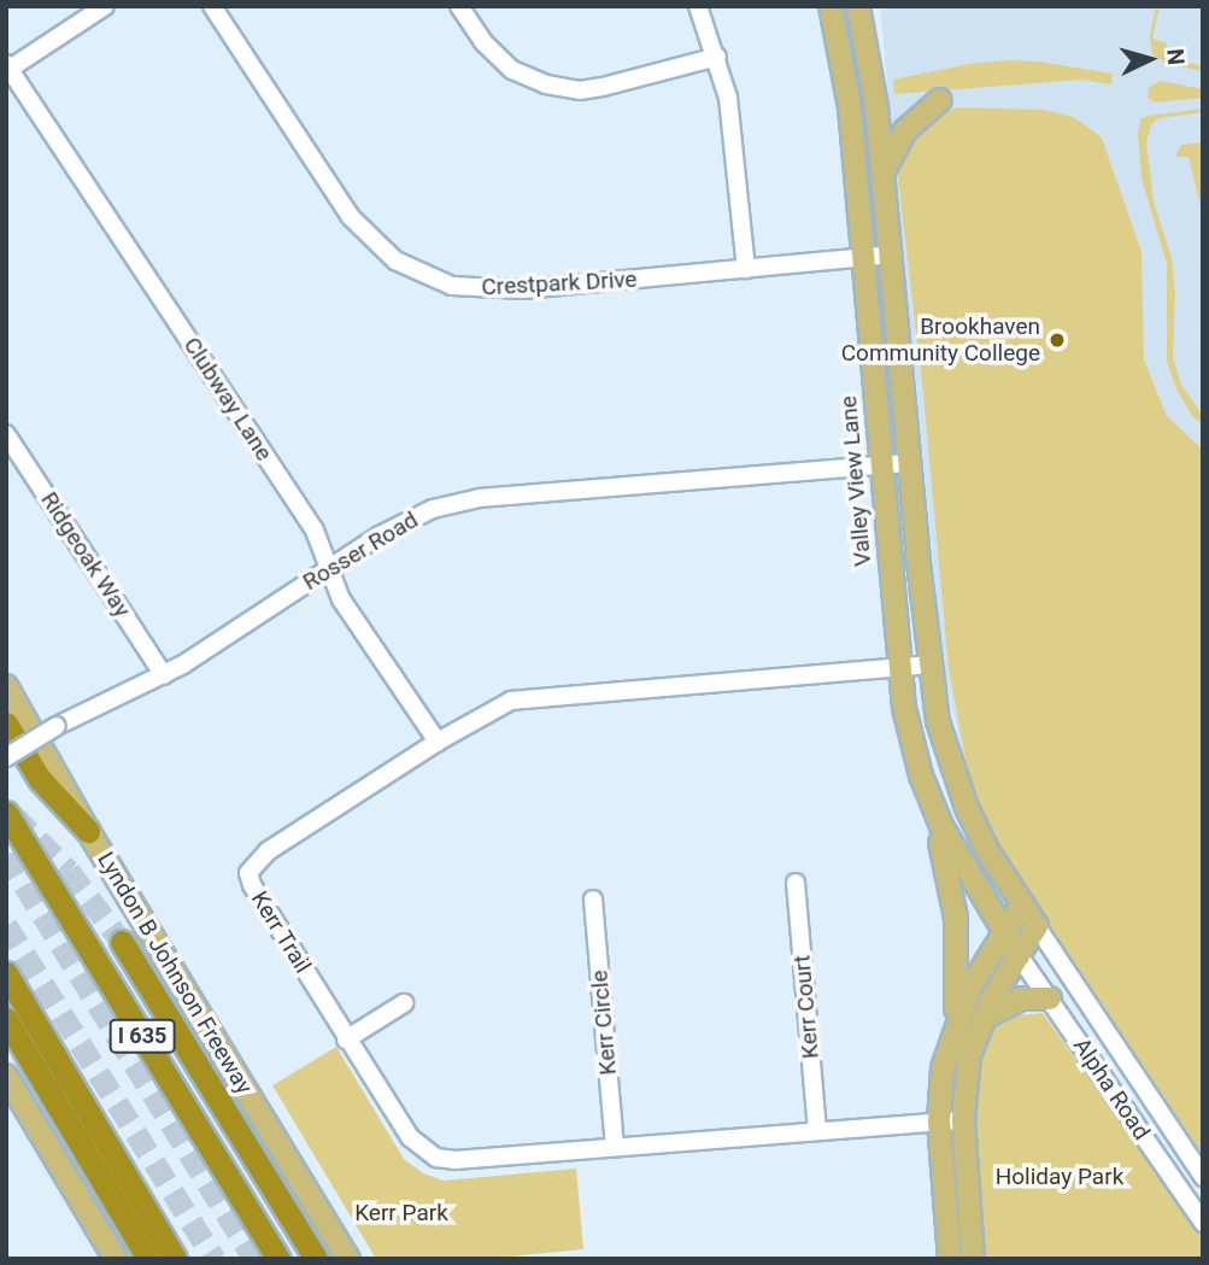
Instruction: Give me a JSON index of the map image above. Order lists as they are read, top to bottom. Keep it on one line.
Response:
{"streets":{"highway":["I 635"],"main road":["Valley View Lane","Lyndon B Johnson Freeway"],"street":["Crestpark Drive","Clubway Lane","Rosser Road","Ridgeoak Way","Kerr Trail","Kerr Court","Kerr Circle","Alpha Road"]},"crossings":[["Crestpark Drive","Valley View Lane"],["Clubway Lane","Rosser Road"],["Clubway Lane","Kerr Trail"],["Valley View Lane","Rosser Road"],["Valley View Lane","Kerr Trail"],["Valley View Lane","Alpha Road"],["Rosser Road","Ridgeoak Way"],["Kerr Trail","Kerr Court"],["Kerr Trail","Kerr Circle"]],"parks":["Holiday Park","Kerr Park"],"places":["Brookhaven Community College"],"north":"right"}
